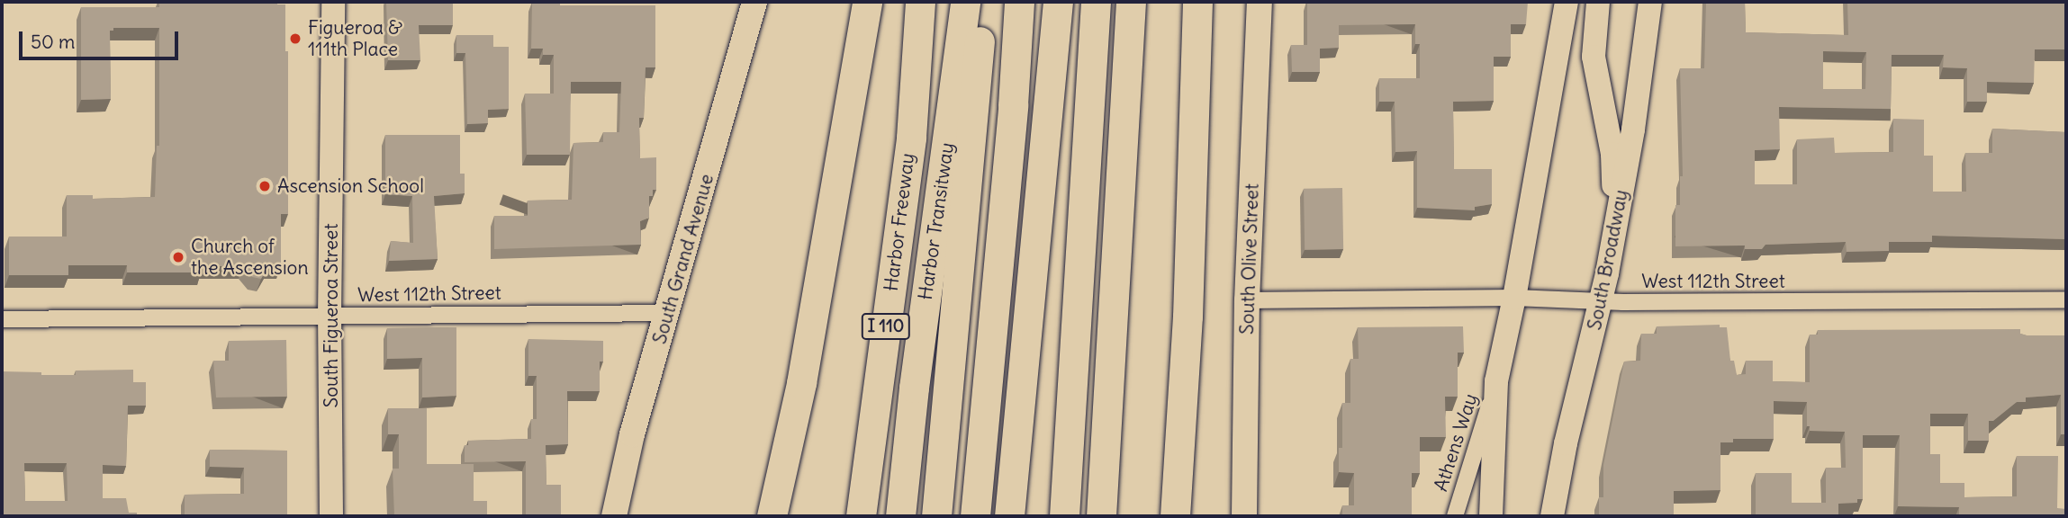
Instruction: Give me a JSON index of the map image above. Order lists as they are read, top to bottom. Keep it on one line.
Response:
{"streets":{"highway":["Harbor Transitway","Harbor Freeway","I 110"],"main road":["South Grand Avenue","South Olive Street","South Broadway","South Figueroa Street"],"street":["West 112th Street","Athens Way"]},"crossings":[["South Grand Avenue","West 112th Street"],["South Olive Street","West 112th Street"],["South Broadway","West 112th Street"],["West 112th Street","South Figueroa Street"]],"places":["Figueroa & 111th Place","Ascension School","Church of the Ascension"],"scale_bar":"50 m"}
